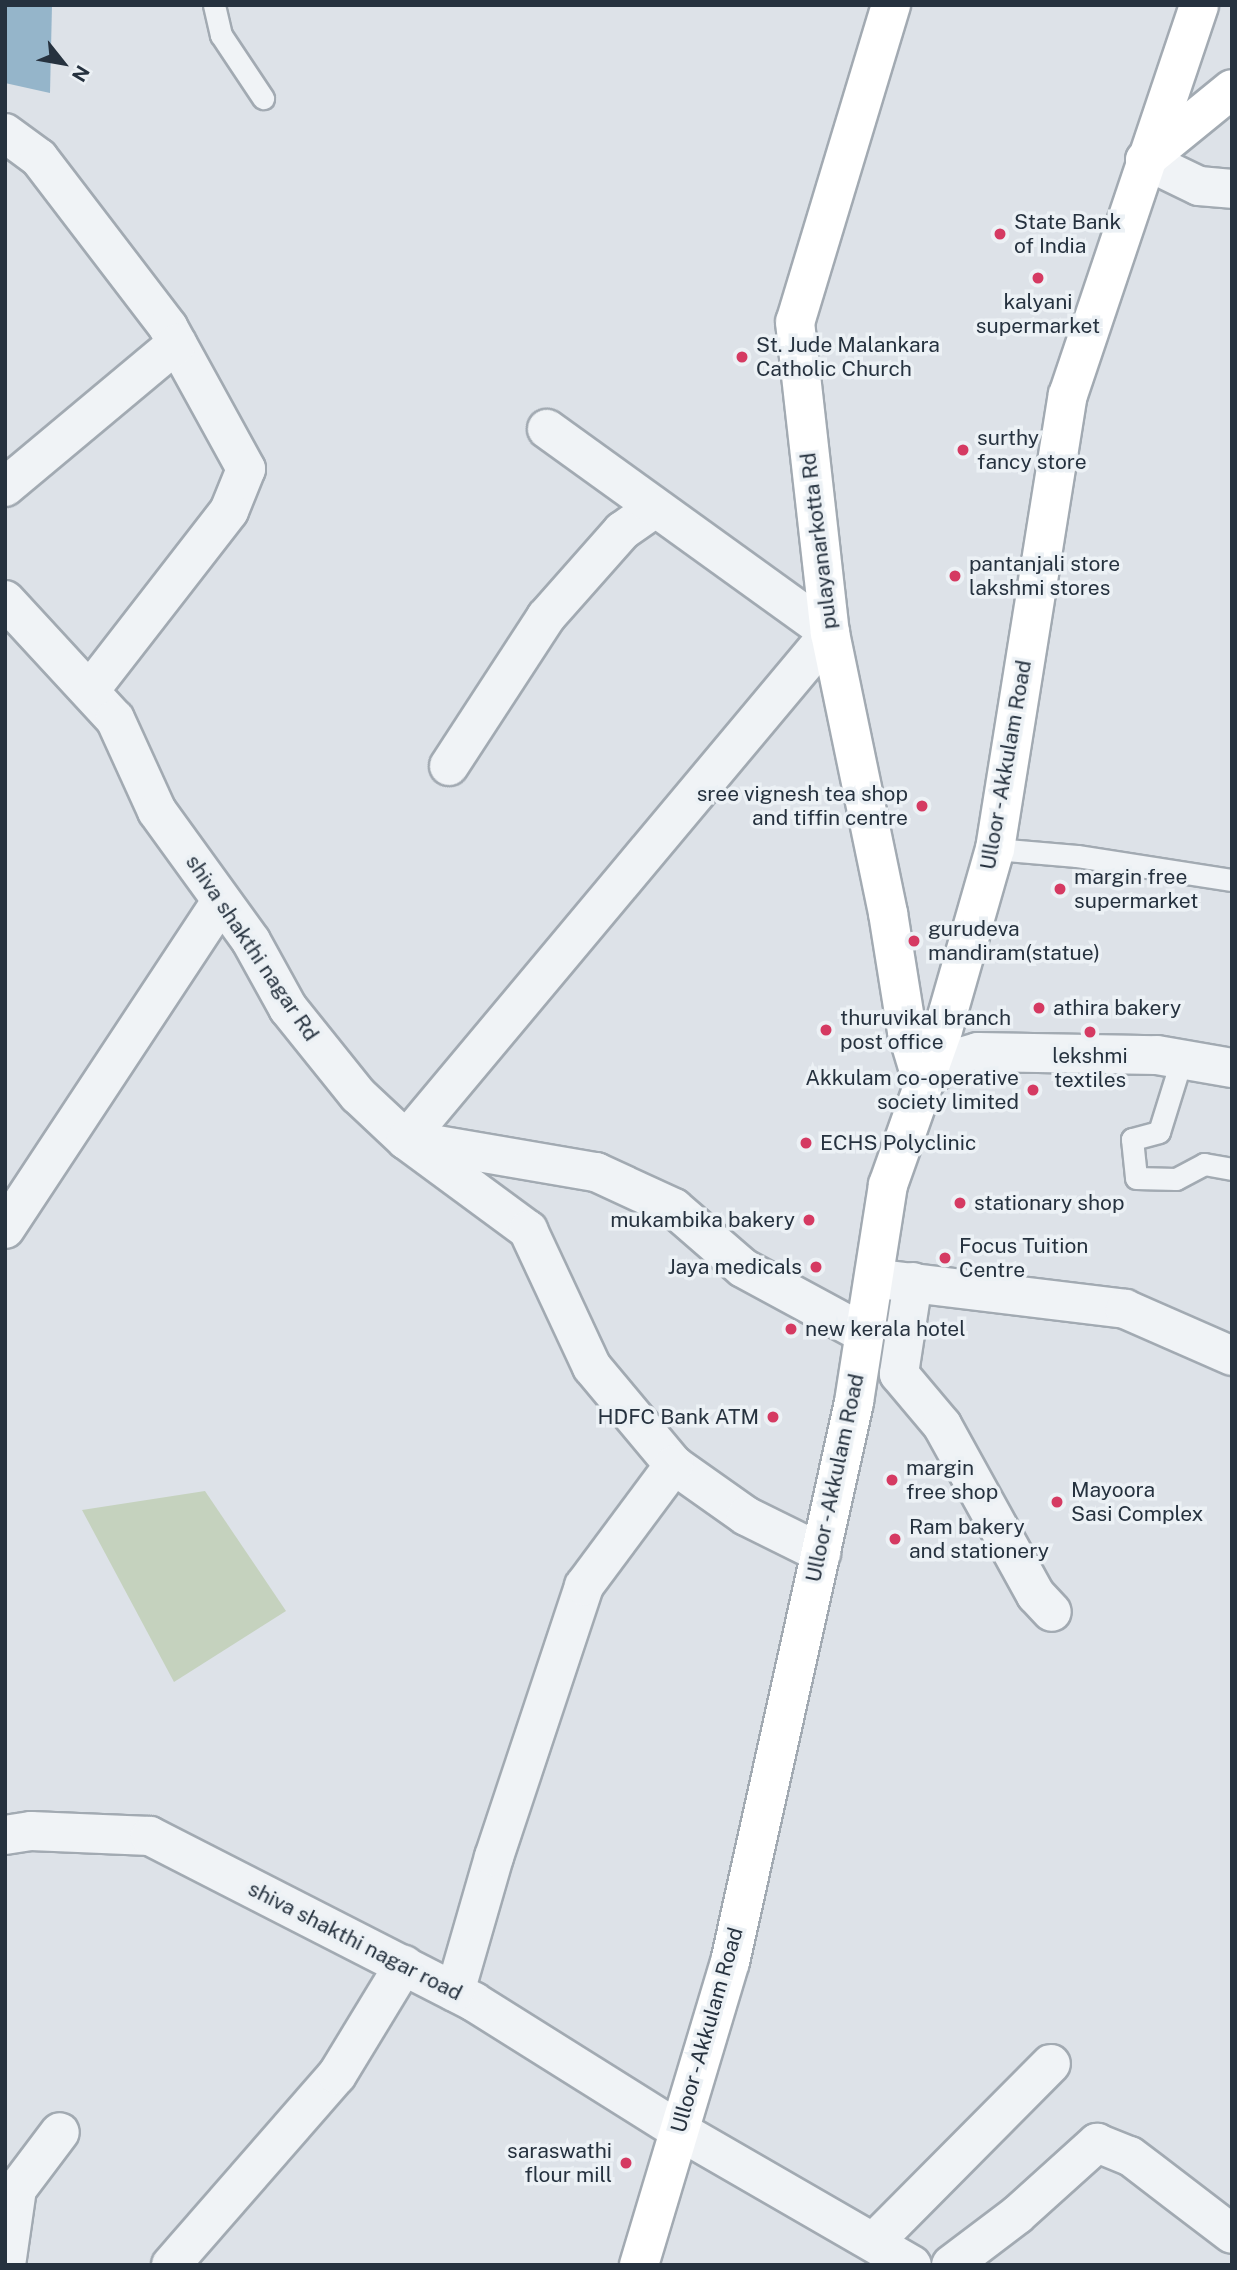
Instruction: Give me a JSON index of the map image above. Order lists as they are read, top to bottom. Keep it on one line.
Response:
{"streets":{"main road":["pulayanarkotta Rd","Ulloor - Akkulam Road"],"street":["shiva shakthi nagar Rd","shiva shakthi nagar road"]},"crossings":[["pulayanarkotta Rd","Ulloor - Akkulam Road"],["Ulloor - Akkulam Road","shiva shakthi nagar Rd"],["Ulloor - Akkulam Road","shiva shakthi nagar road"]],"places":["State Bank of India","kalyani supermarket","St. Jude Malankara Catholic Church","surthy fancy store","pantanjali store lakshmi stores","sree vignesh tea shop and tiffin centre","margin free supermarket","gurudeva mandiram(statue)","athira bakery","thuruvikal branch post office","lekshmi textiles","Akkulam co-operative society limited","ECHS Polyclinic","stationary shop","mukambika bakery","Focus Tuition Centre","Jaya medicals","new kerala hotel","HDFC Bank ATM","margin free shop","Mayoora Sasi Complex","Ram bakery and stationery","saraswathi flour mill"],"north":"bottom right"}
